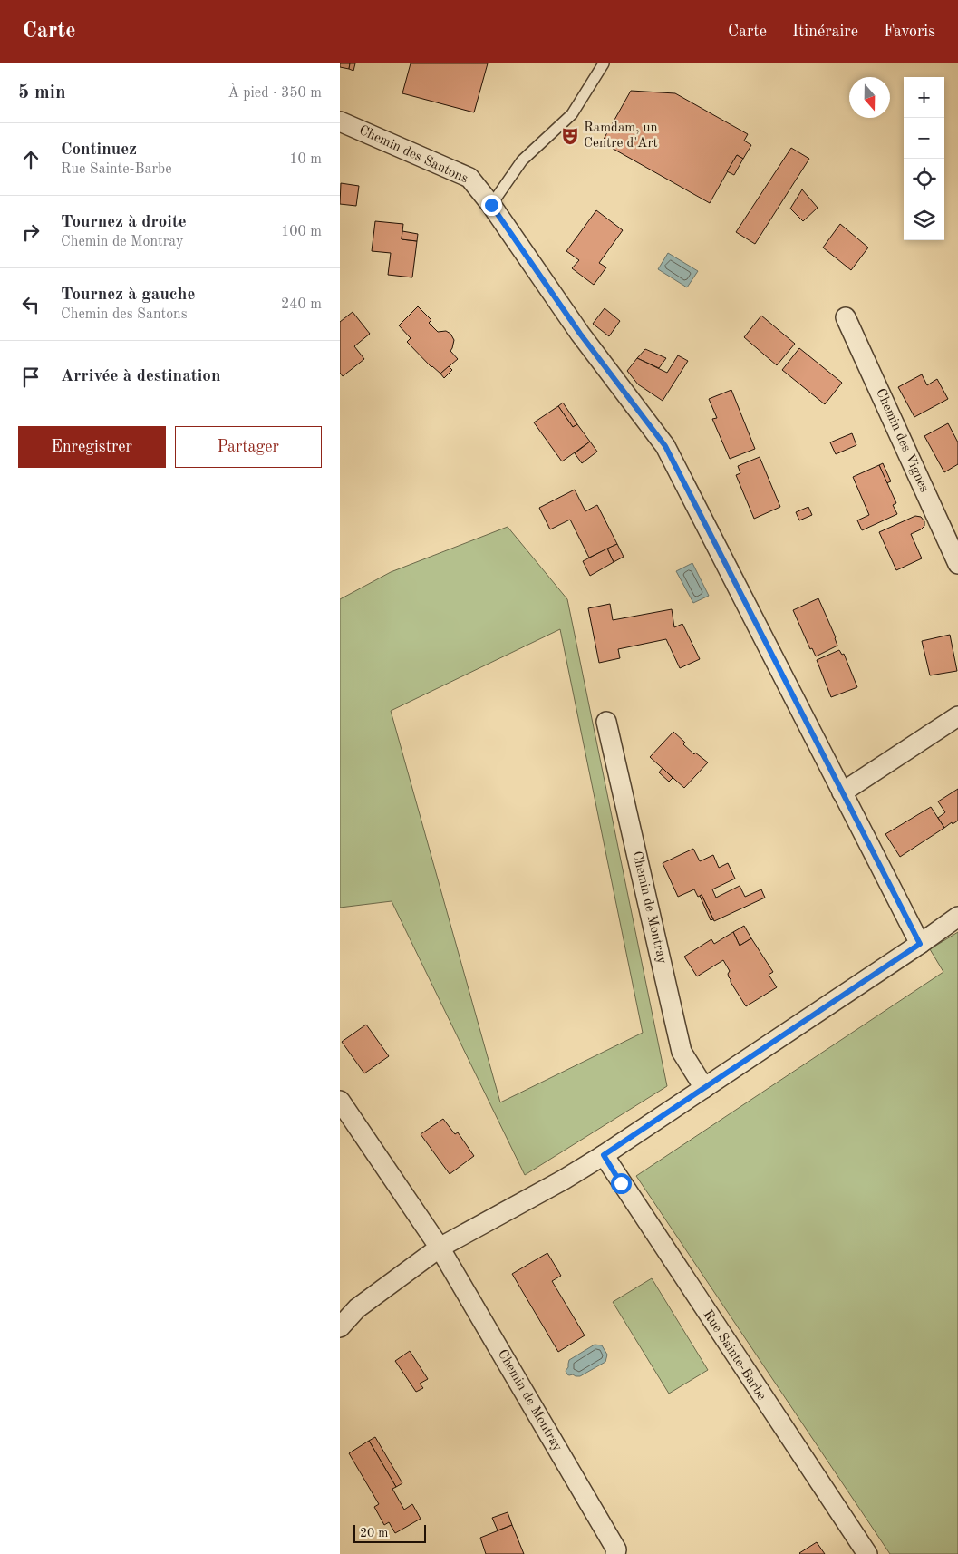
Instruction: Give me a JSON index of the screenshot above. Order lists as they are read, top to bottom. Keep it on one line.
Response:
{"streets":{"street":["Chemin des Santons","Chemin des Vignes","Chemin de Montray","Rue Sainte-Barbe"]},"places":{"theatre":["Ramdam, un Centre d'Art"]},"scale_bar":"20 m","north":"bottom","page":{"header":"Carte","nav":["Carte","Itinéraire","Favoris"],"heading":["5 min","À pied · 350 m"],"map_buttons":["+","−"],"list":[["Continuez","Rue Sainte-Barbe","10 m"],["Tournez à droite","Chemin de Montray","100 m"],["Tournez à gauche","Chemin des Santons","240 m"],"Arrivée à destination"],"buttons":["Enregistrer","Partager"],"scale":"20 m"}}
